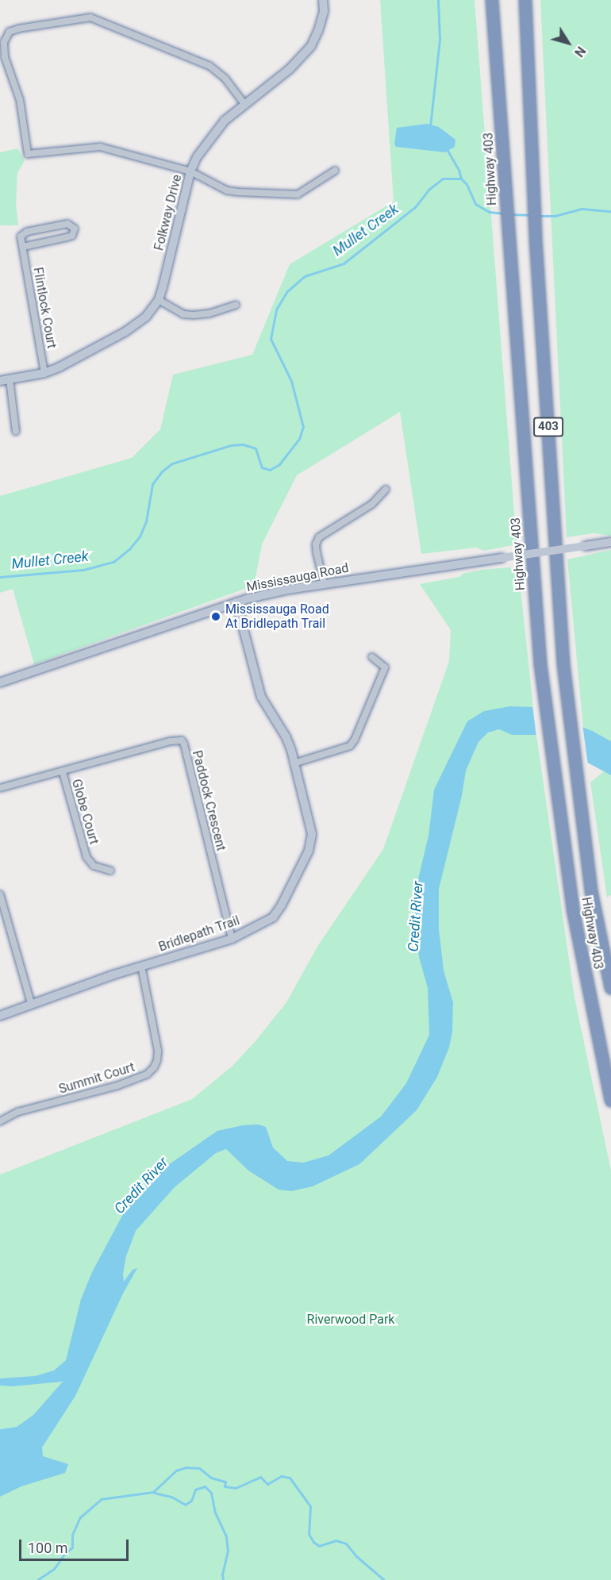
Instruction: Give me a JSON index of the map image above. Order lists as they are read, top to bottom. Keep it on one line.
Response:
{"streets":{"highway":["Highway 403","403"],"street":["Folkway Drive","Flintlock Court","Mississauga Road","Paddock Crescent","Globe Court","Bridlepath Trail","Summit Court"]},"crossings":[["Folkway Drive","Flintlock Court"],["Mississauga Road","Bridlepath Trail"],["Paddock Crescent","Globe Court"],["Paddock Crescent","Bridlepath Trail"],["Bridlepath Trail","Summit Court"]],"water":["Mullet Creek","Credit River"],"parks":["Riverwood Park"],"places":["Mississauga Road At Bridlepath Trail"],"scale_bar":"100 m","north":"bottom right"}
